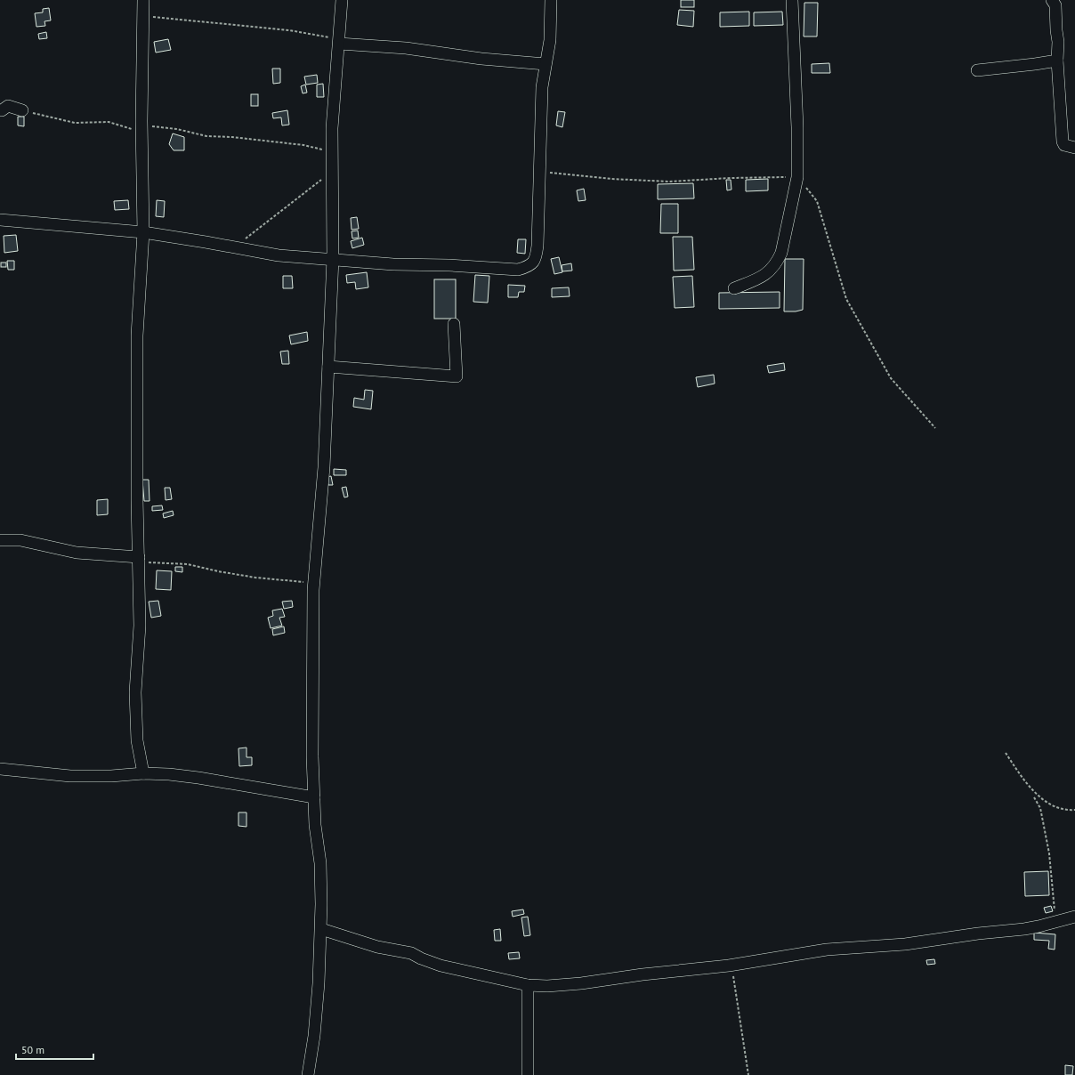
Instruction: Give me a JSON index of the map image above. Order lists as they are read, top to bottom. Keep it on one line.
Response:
{"scale_bar":"50 m"}
